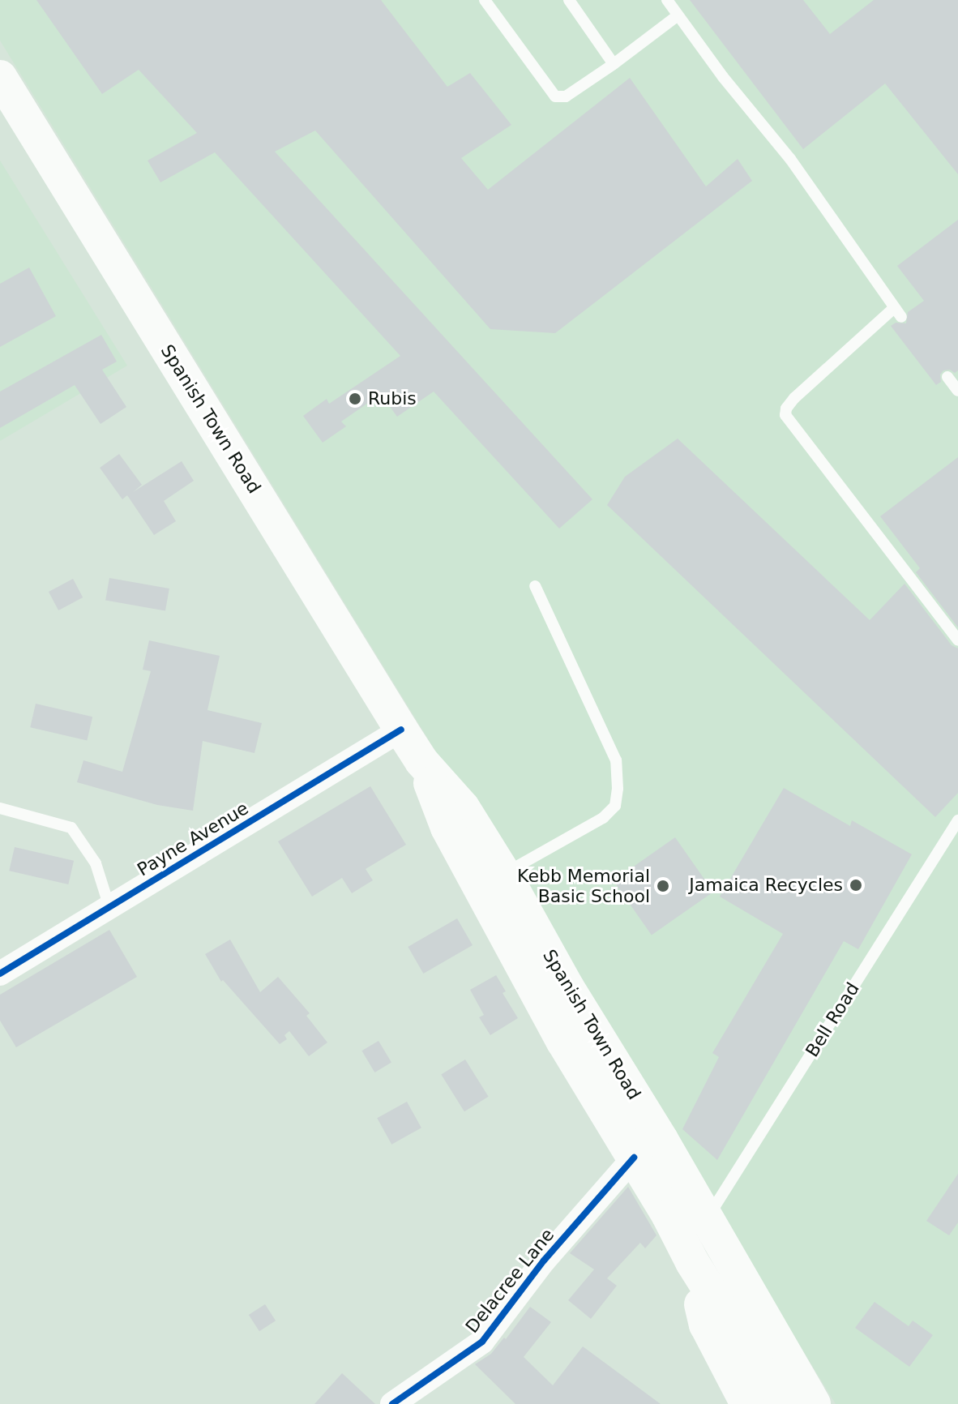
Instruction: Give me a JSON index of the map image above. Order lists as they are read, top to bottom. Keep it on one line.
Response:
{"streets":{"main road":["Spanish Town Road"],"street":["Payne Avenue","Delacree Lane"],"lane":["Bell Road"]},"crossings":[["Spanish Town Road","Payne Avenue"],["Spanish Town Road","Bell Road"],["Spanish Town Road","Delacree Lane"]],"places":["Rubis","Jamaica Recycles","Kebb Memorial Basic School"]}
